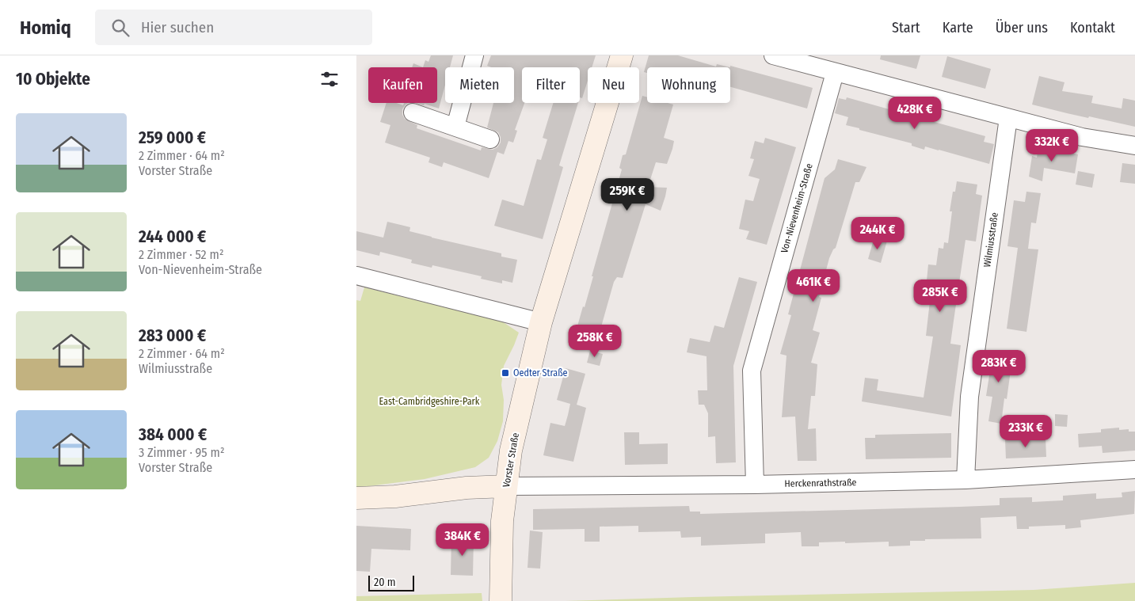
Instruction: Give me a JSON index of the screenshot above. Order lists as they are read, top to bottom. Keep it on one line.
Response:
{"streets":{"main road":["Vorster Straße"],"street":["Von-Nievenheim-Straße","Wilmiusstraße","Herckenrathstraße"]},"crossings":[["Von-Nievenheim-Straße","Herckenrathstraße"],["Wilmiusstraße","Herckenrathstraße"],["Vorster Straße","Herckenrathstraße"]],"parks":["East-Cambridgeshire-Park"],"places":{"transit":["Oedter Straße"]},"scale_bar":"20 m","page":{"header":"Homiq","search":"Hier suchen","nav":["Start","Karte","Über uns","Kontakt"],"heading":"10 Objekte","chip":["Kaufen","Mieten","Filter","Neu","Wohnung"],"price":["428K €","332K €","259K €","244K €","461K €","285K €","258K €","283K €","233K €","384K €"],"list":[{"name":"259 000 €","note":"2 Zimmer · 64 m² · Vorster Straße"},{"name":"244 000 €","note":"2 Zimmer · 52 m² · Von-Nievenheim-Straße"},{"name":"283 000 €","note":"2 Zimmer · 64 m² · Wilmiusstraße"},{"name":"384 000 €","note":"3 Zimmer · 95 m² · Vorster Straße"}],"scale":"20 m"}}
